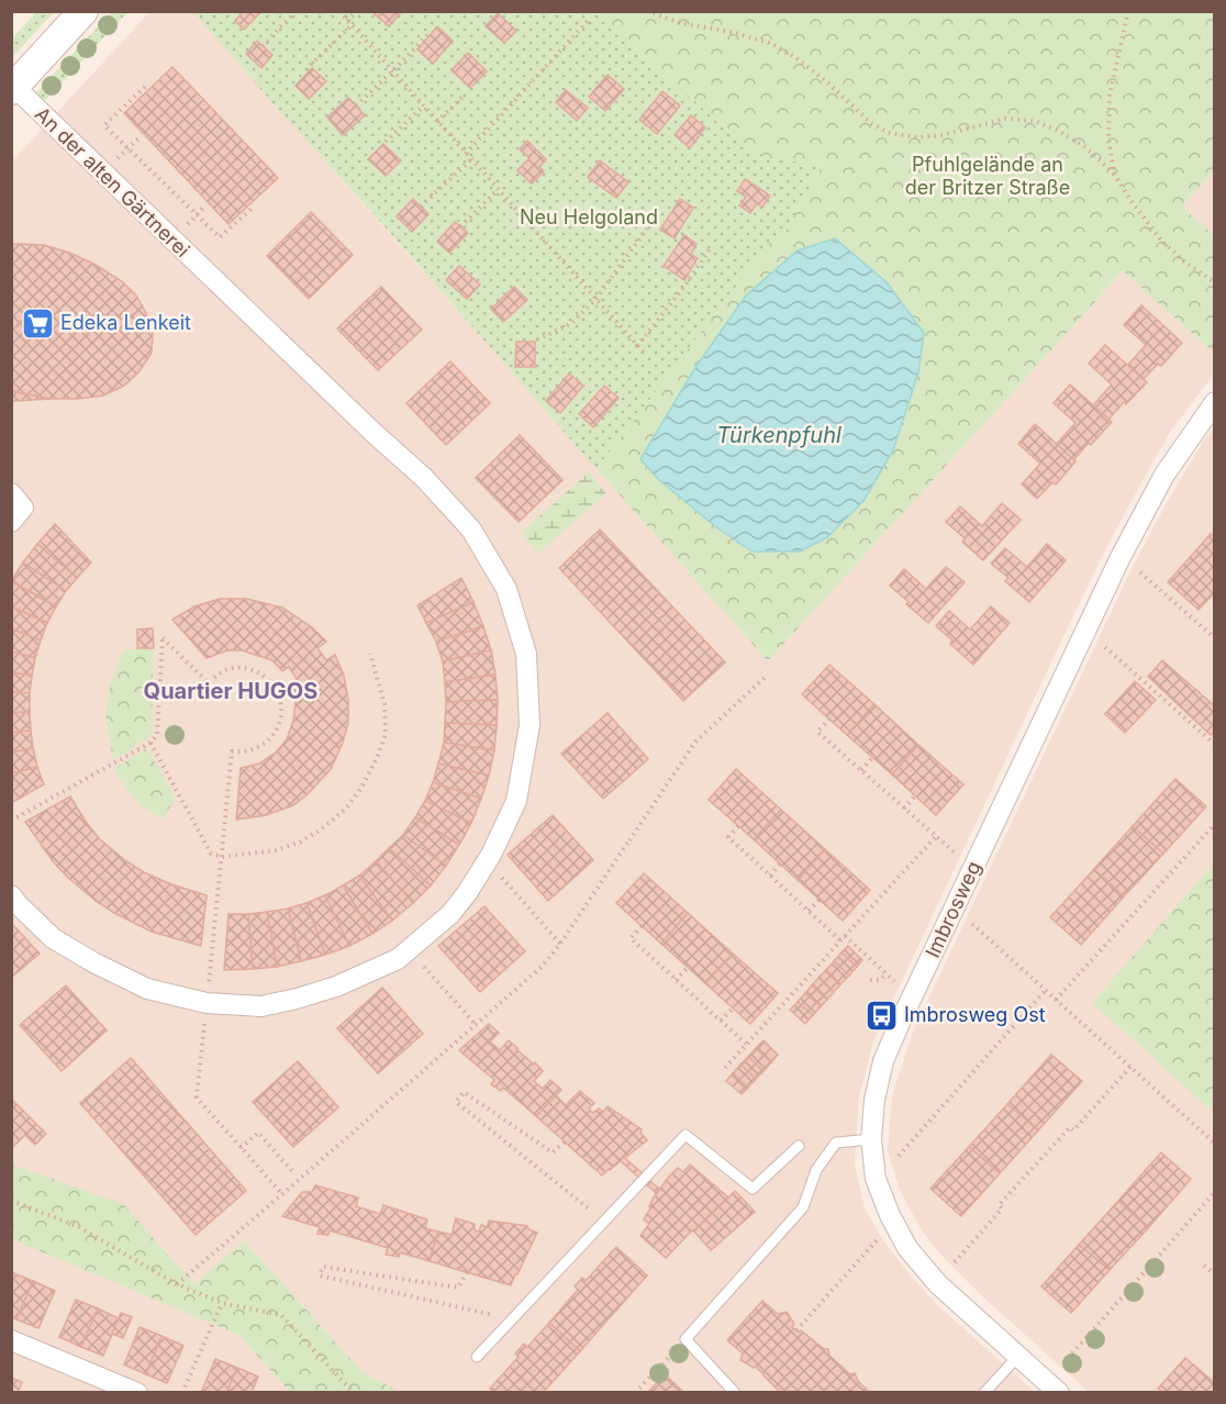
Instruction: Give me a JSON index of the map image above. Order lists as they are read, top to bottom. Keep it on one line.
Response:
{"streets":{"street":["An der alten Gärtnerei","Imbrosweg"]},"districts":["Quartier HUGOS"],"water":["Türkenpfuhl"],"parks":["Pfuhlgelände an der Britzer Straße","Neu Helgoland"],"places":{"supermarket":["Edeka Lenkeit"],"bus stop":["Imbrosweg Ost"]}}
